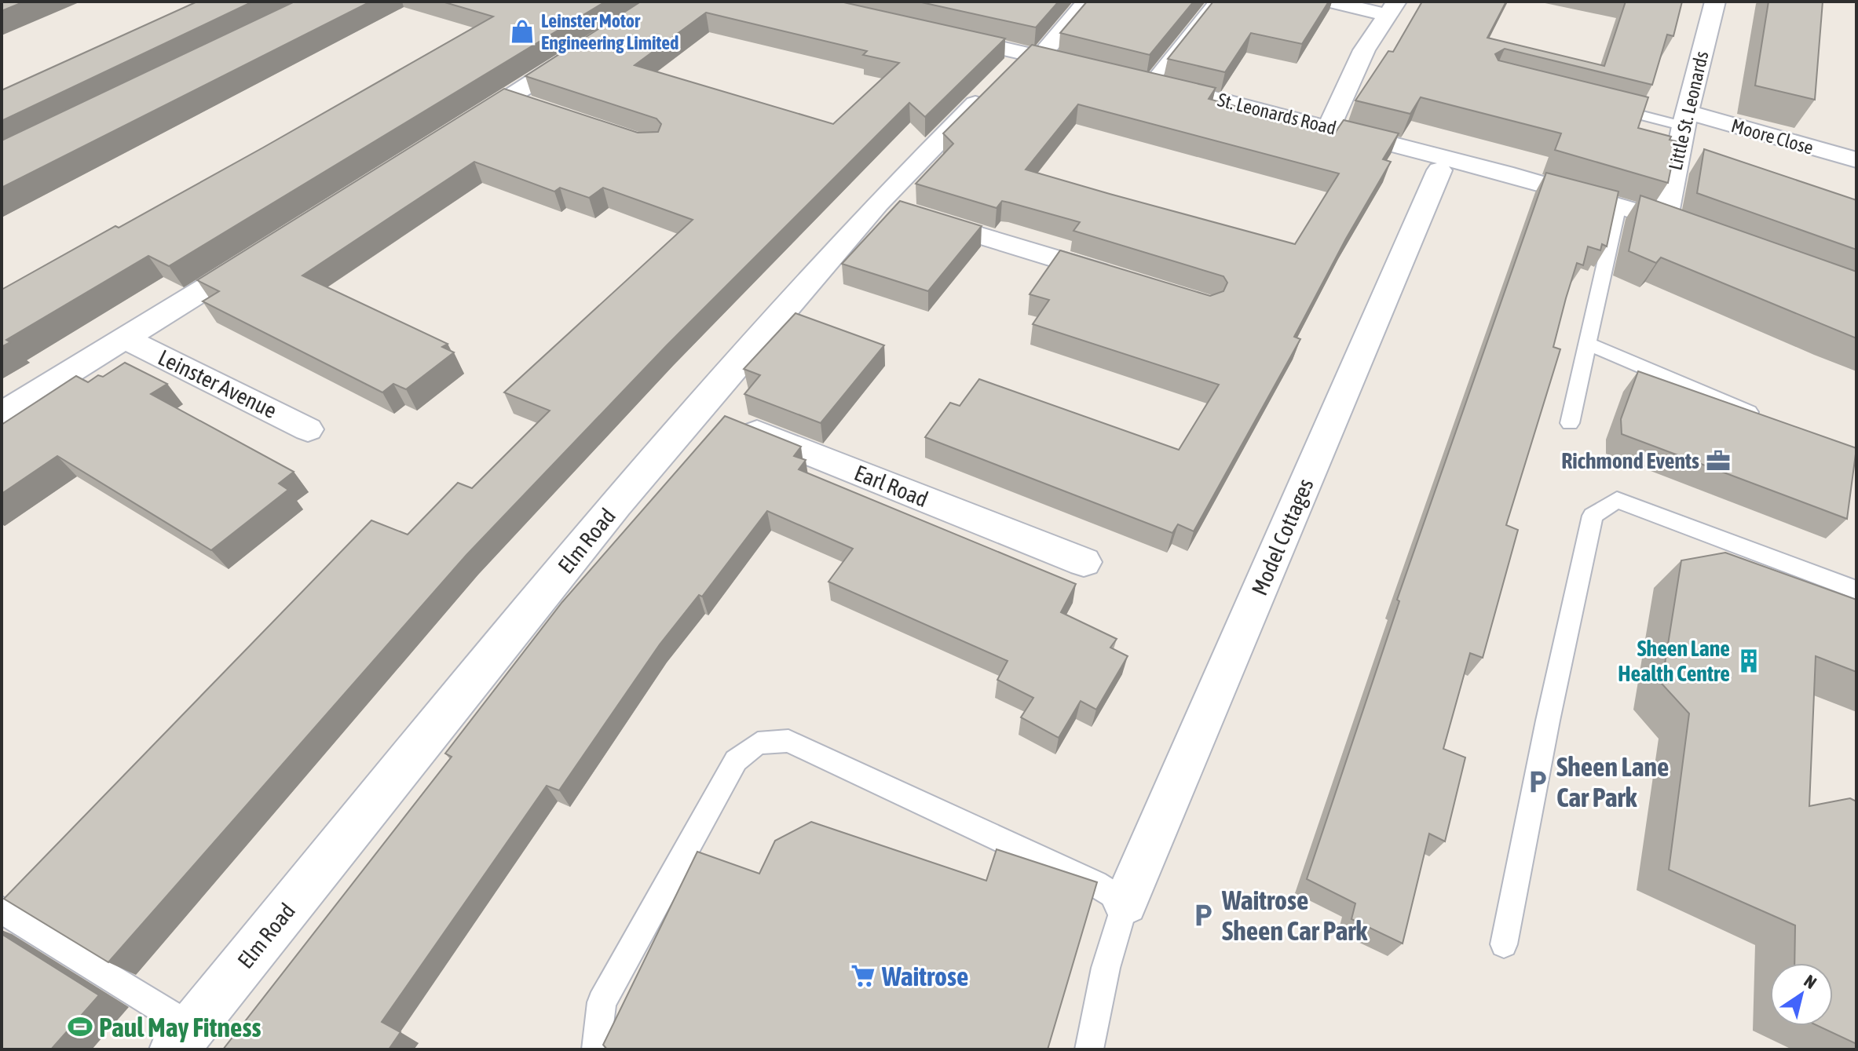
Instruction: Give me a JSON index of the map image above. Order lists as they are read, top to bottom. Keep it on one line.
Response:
{"streets":{"street":["Little St. Leonards","St. Leonards Road","Moore Close","Leinster Avenue","Earl Road","Model Cottages","Elm Road"]},"crossings":[["Little St. Leonards","St. Leonards Road"],["Little St. Leonards","Moore Close"],["Earl Road","Elm Road"]],"places":{"shop":["Leinster Motor Engineering Limited"],"office":["Richmond Events"],"building":["Sheen Lane Health Centre"],"parking":["Sheen Lane Car Park","Waitrose Sheen Car Park"],"supermarket":["Waitrose"],"sports":["Paul May Fitness"]},"north":"top right"}
